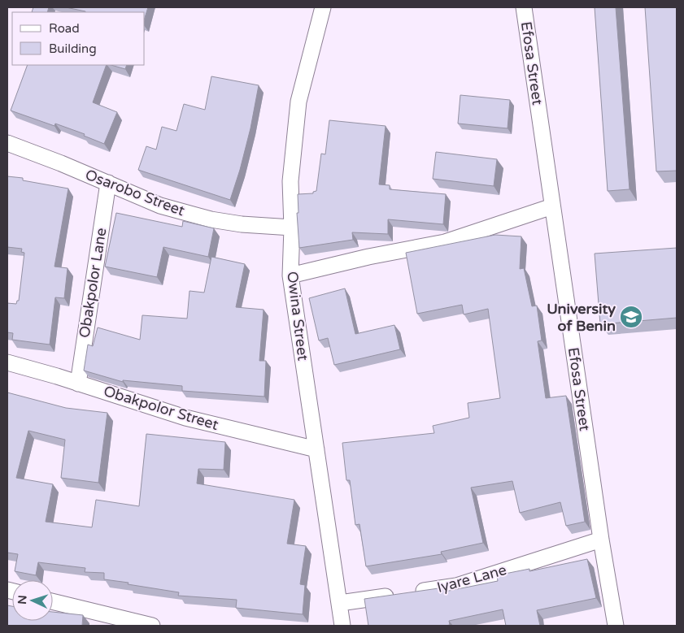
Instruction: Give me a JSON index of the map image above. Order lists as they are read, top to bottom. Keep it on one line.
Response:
{"streets":{"street":["Efosa Street","Osarobo Street","Obakpolor Lane","Owina Street","Obakpolor Street","Iyare Lane"]},"crossings":[["Efosa Street","Iyare Lane"],["Osarobo Street","Obakpolor Lane"],["Osarobo Street","Owina Street"],["Obakpolor Lane","Obakpolor Street"],["Owina Street","Obakpolor Street"],["Owina Street","Iyare Lane"]],"places":{"school or university":["University of Benin"]},"legend":["Road","Building"],"north":"left"}
